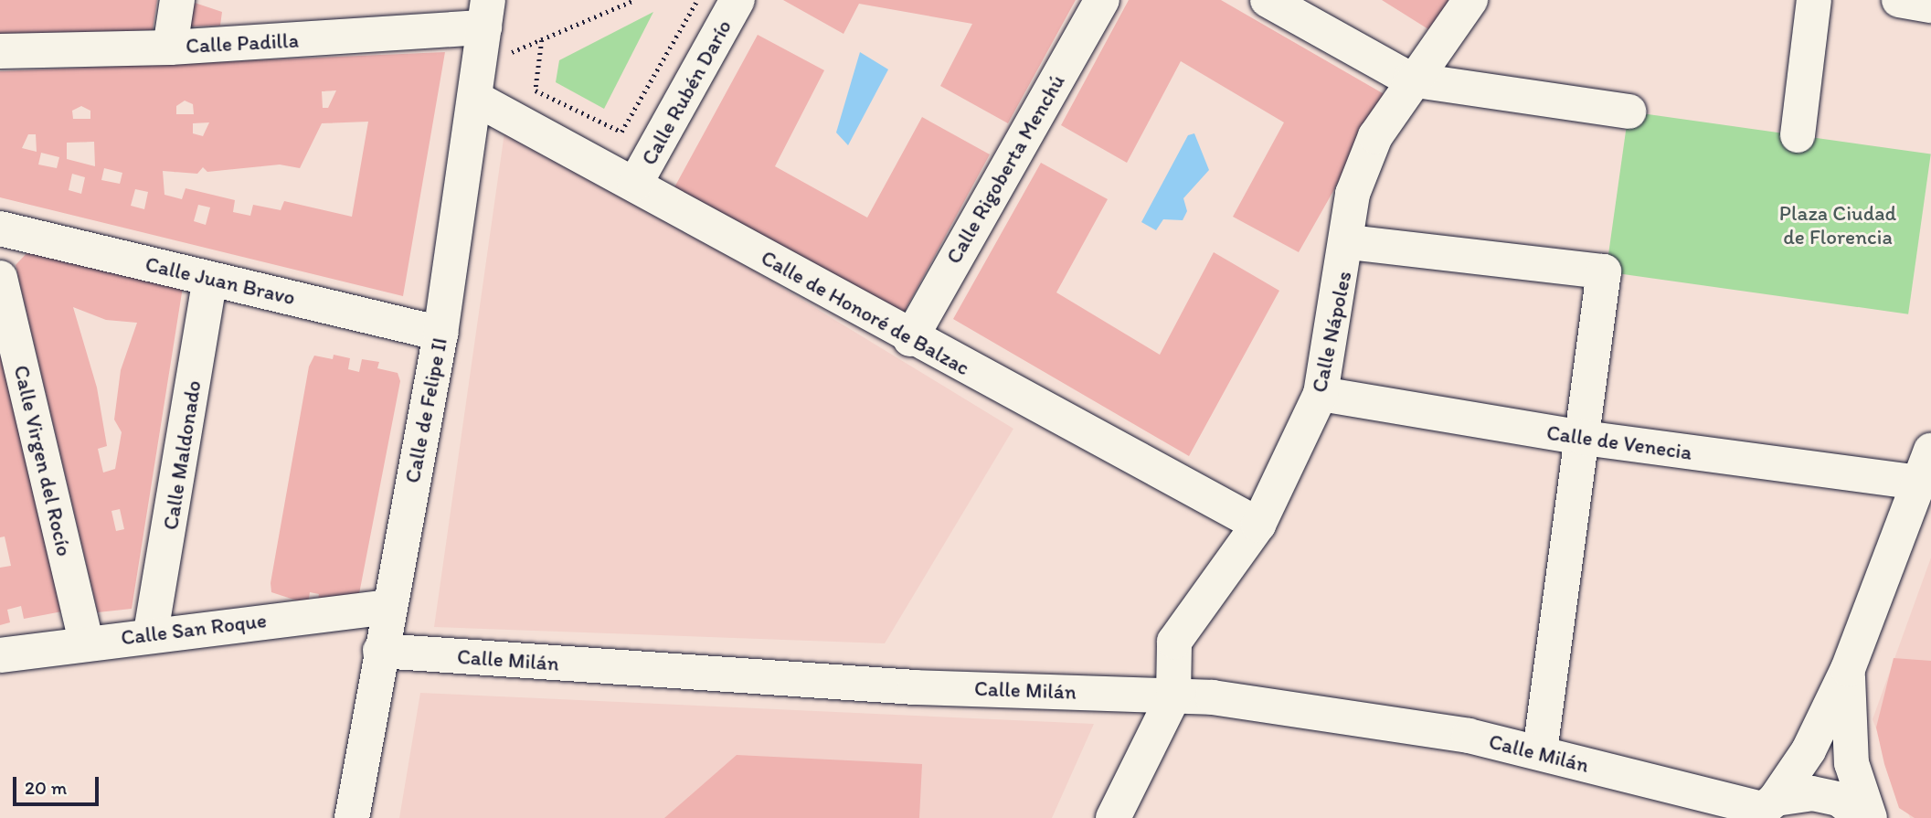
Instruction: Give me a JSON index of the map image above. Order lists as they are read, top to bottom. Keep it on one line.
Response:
{"streets":{"street":["Calle Padilla","Calle Rubén Darío","Calle Rigoberta Menchú","Calle Juan Bravo","Calle de Honoré de Balzac","Calle Nápoles","Calle de Felipe II","Calle de Venecia","Calle Maldonado","Calle Virgen del Rocío","Calle San Roque","Calle Milán"]},"crossings":[["Calle Padilla","Calle de Felipe II"],["Calle Rubén Darío","Calle de Honoré de Balzac"],["Calle Rigoberta Menchú","Calle de Honoré de Balzac"],["Calle Juan Bravo","Calle de Felipe II"],["Calle Juan Bravo","Calle Maldonado"],["Calle de Honoré de Balzac","Calle Nápoles"],["Calle de Honoré de Balzac","Calle de Felipe II"],["Calle Nápoles","Calle de Venecia"],["Calle Nápoles","Calle Milán"],["Calle de Felipe II","Calle San Roque"],["Calle de Felipe II","Calle Milán"],["Calle Maldonado","Calle San Roque"],["Calle Virgen del Rocío","Calle San Roque"]],"parks":["Plaza Ciudad de Florencia"],"scale_bar":"20 m"}
